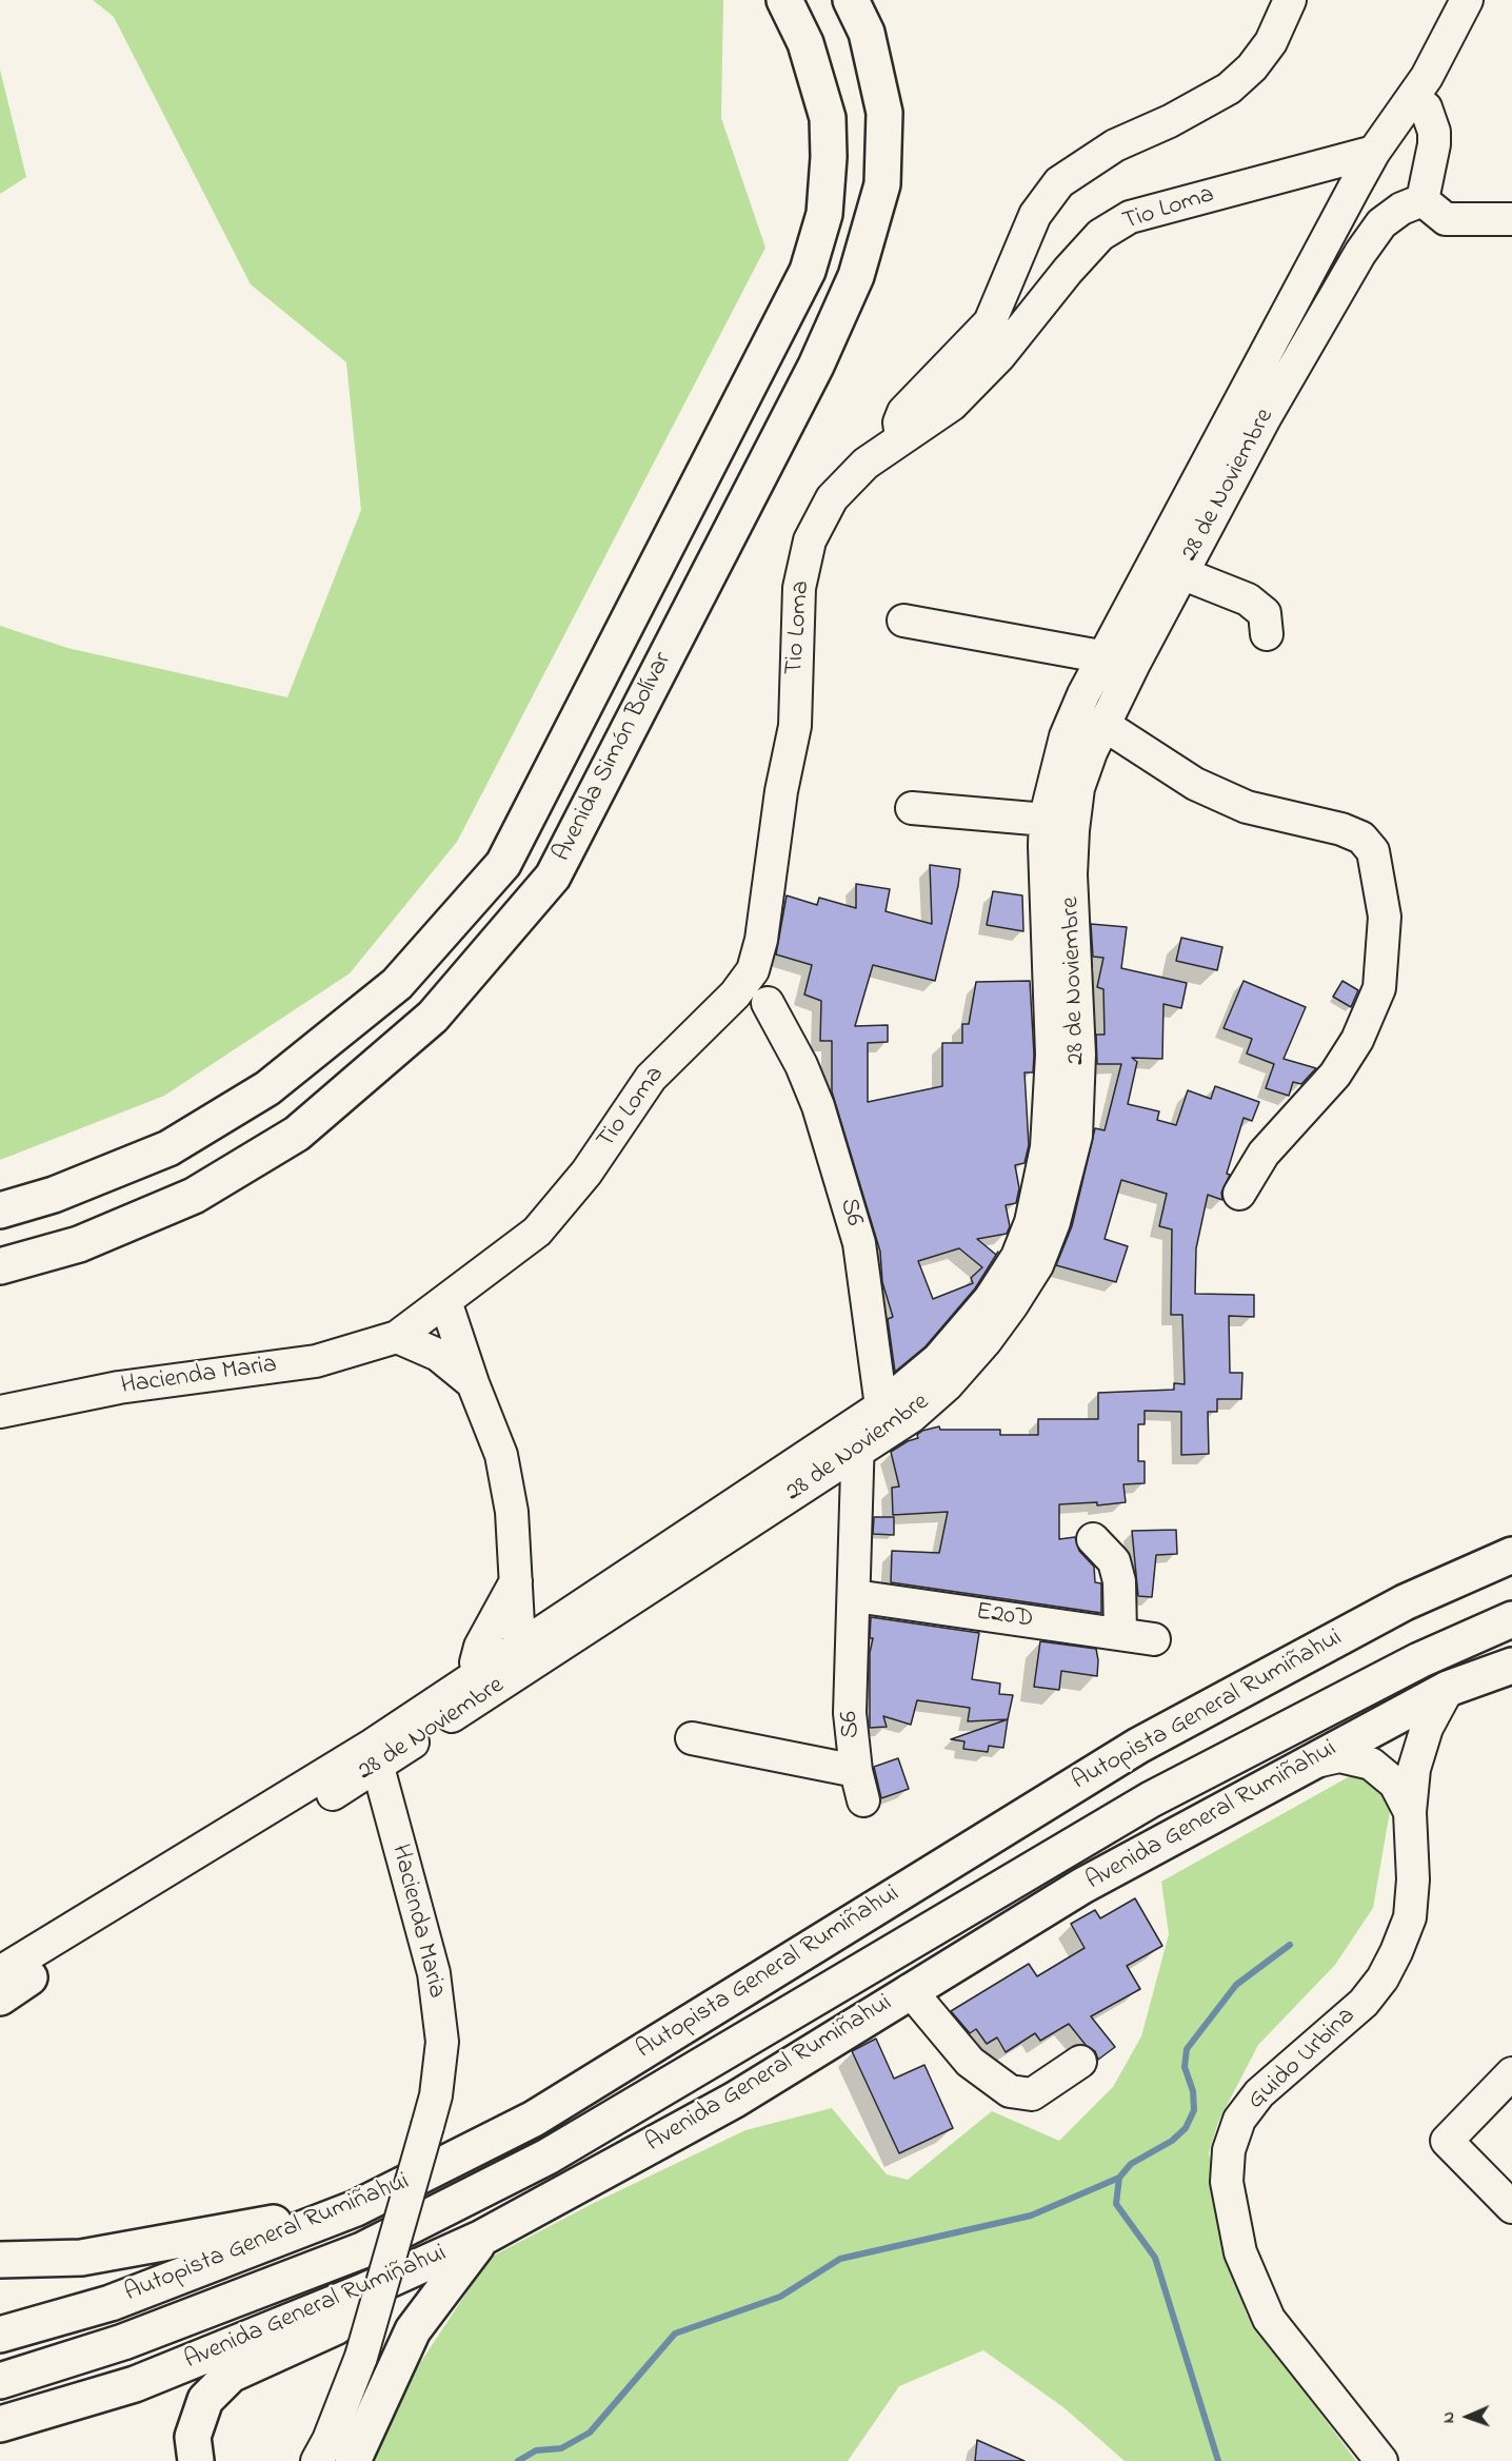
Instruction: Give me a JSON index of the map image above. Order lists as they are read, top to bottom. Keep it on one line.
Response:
{"streets":{"main road":["Avenida Simón Bolívar","Autopista General Rumiñahui","Avenida General Rumiñahui"],"street":["Tio Loma","28 de Noviembre","S6","Hacienda Maria","E20D","Guido Urbina"]},"crossings":[["Tio Loma","Hacienda Maria"],["28 de Noviembre","S6"],["28 de Noviembre","Hacienda Maria"],["S6","E20D"],["Avenida General Rumiñahui","Guido Urbina"]],"north":"left"}
